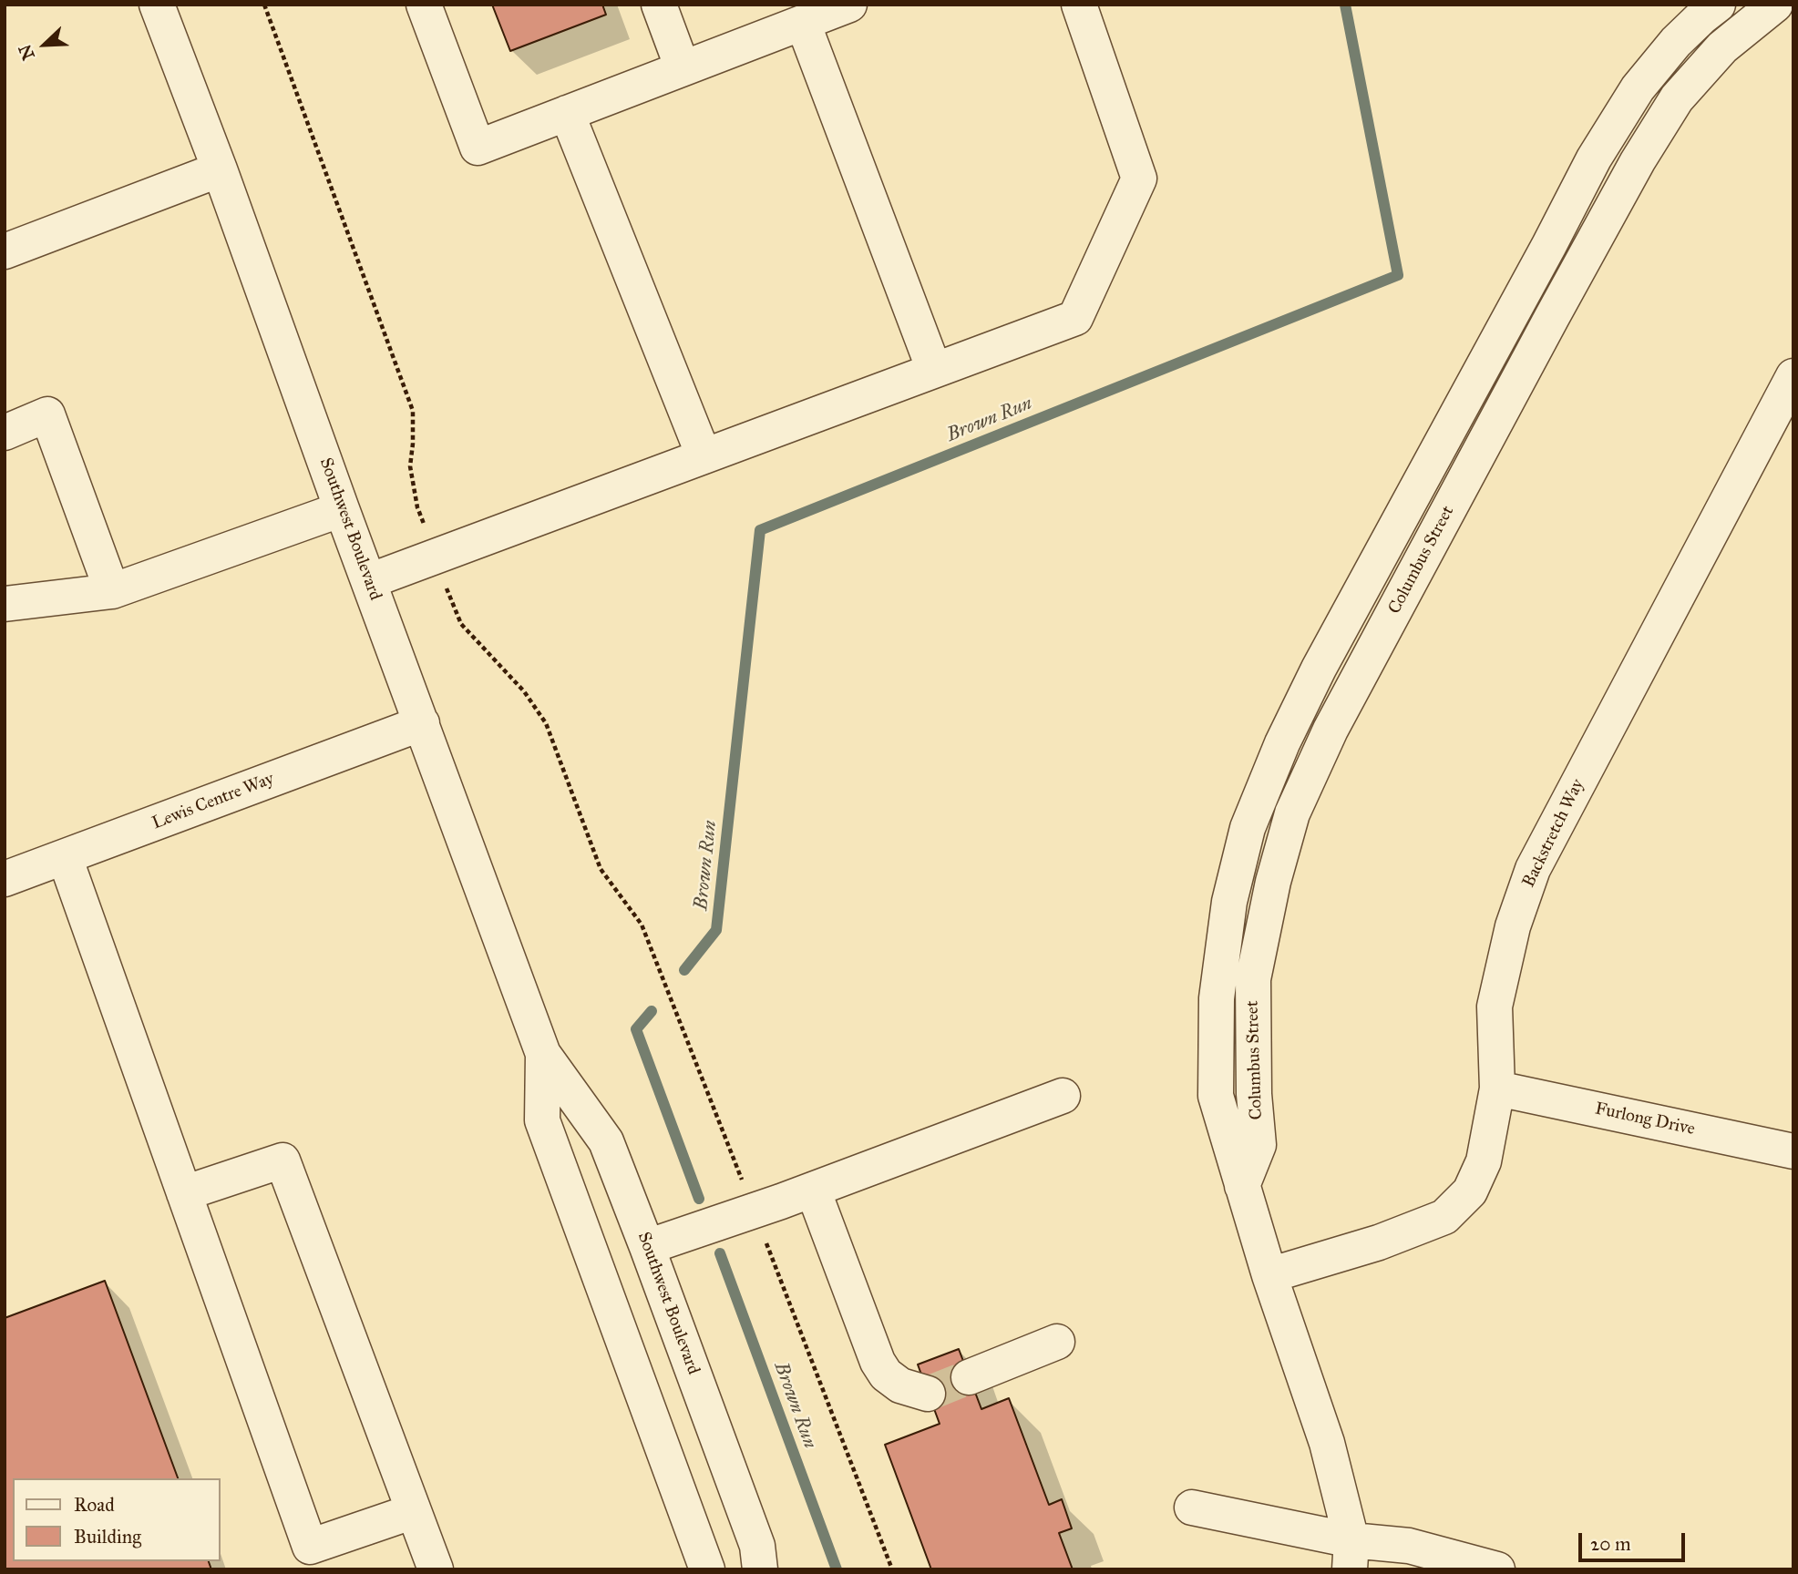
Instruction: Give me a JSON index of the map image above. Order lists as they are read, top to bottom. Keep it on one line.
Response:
{"streets":{"street":["Southwest Boulevard","Columbus Street","Lewis Centre Way","Backstretch Way","Furlong Drive"]},"crossings":[["Southwest Boulevard","Lewis Centre Way"],["Columbus Street","Backstretch Way"],["Backstretch Way","Furlong Drive"]],"water":["Brown Run"],"legend":["Road","Building"],"scale_bar":"20 m","north":"bottom left"}
